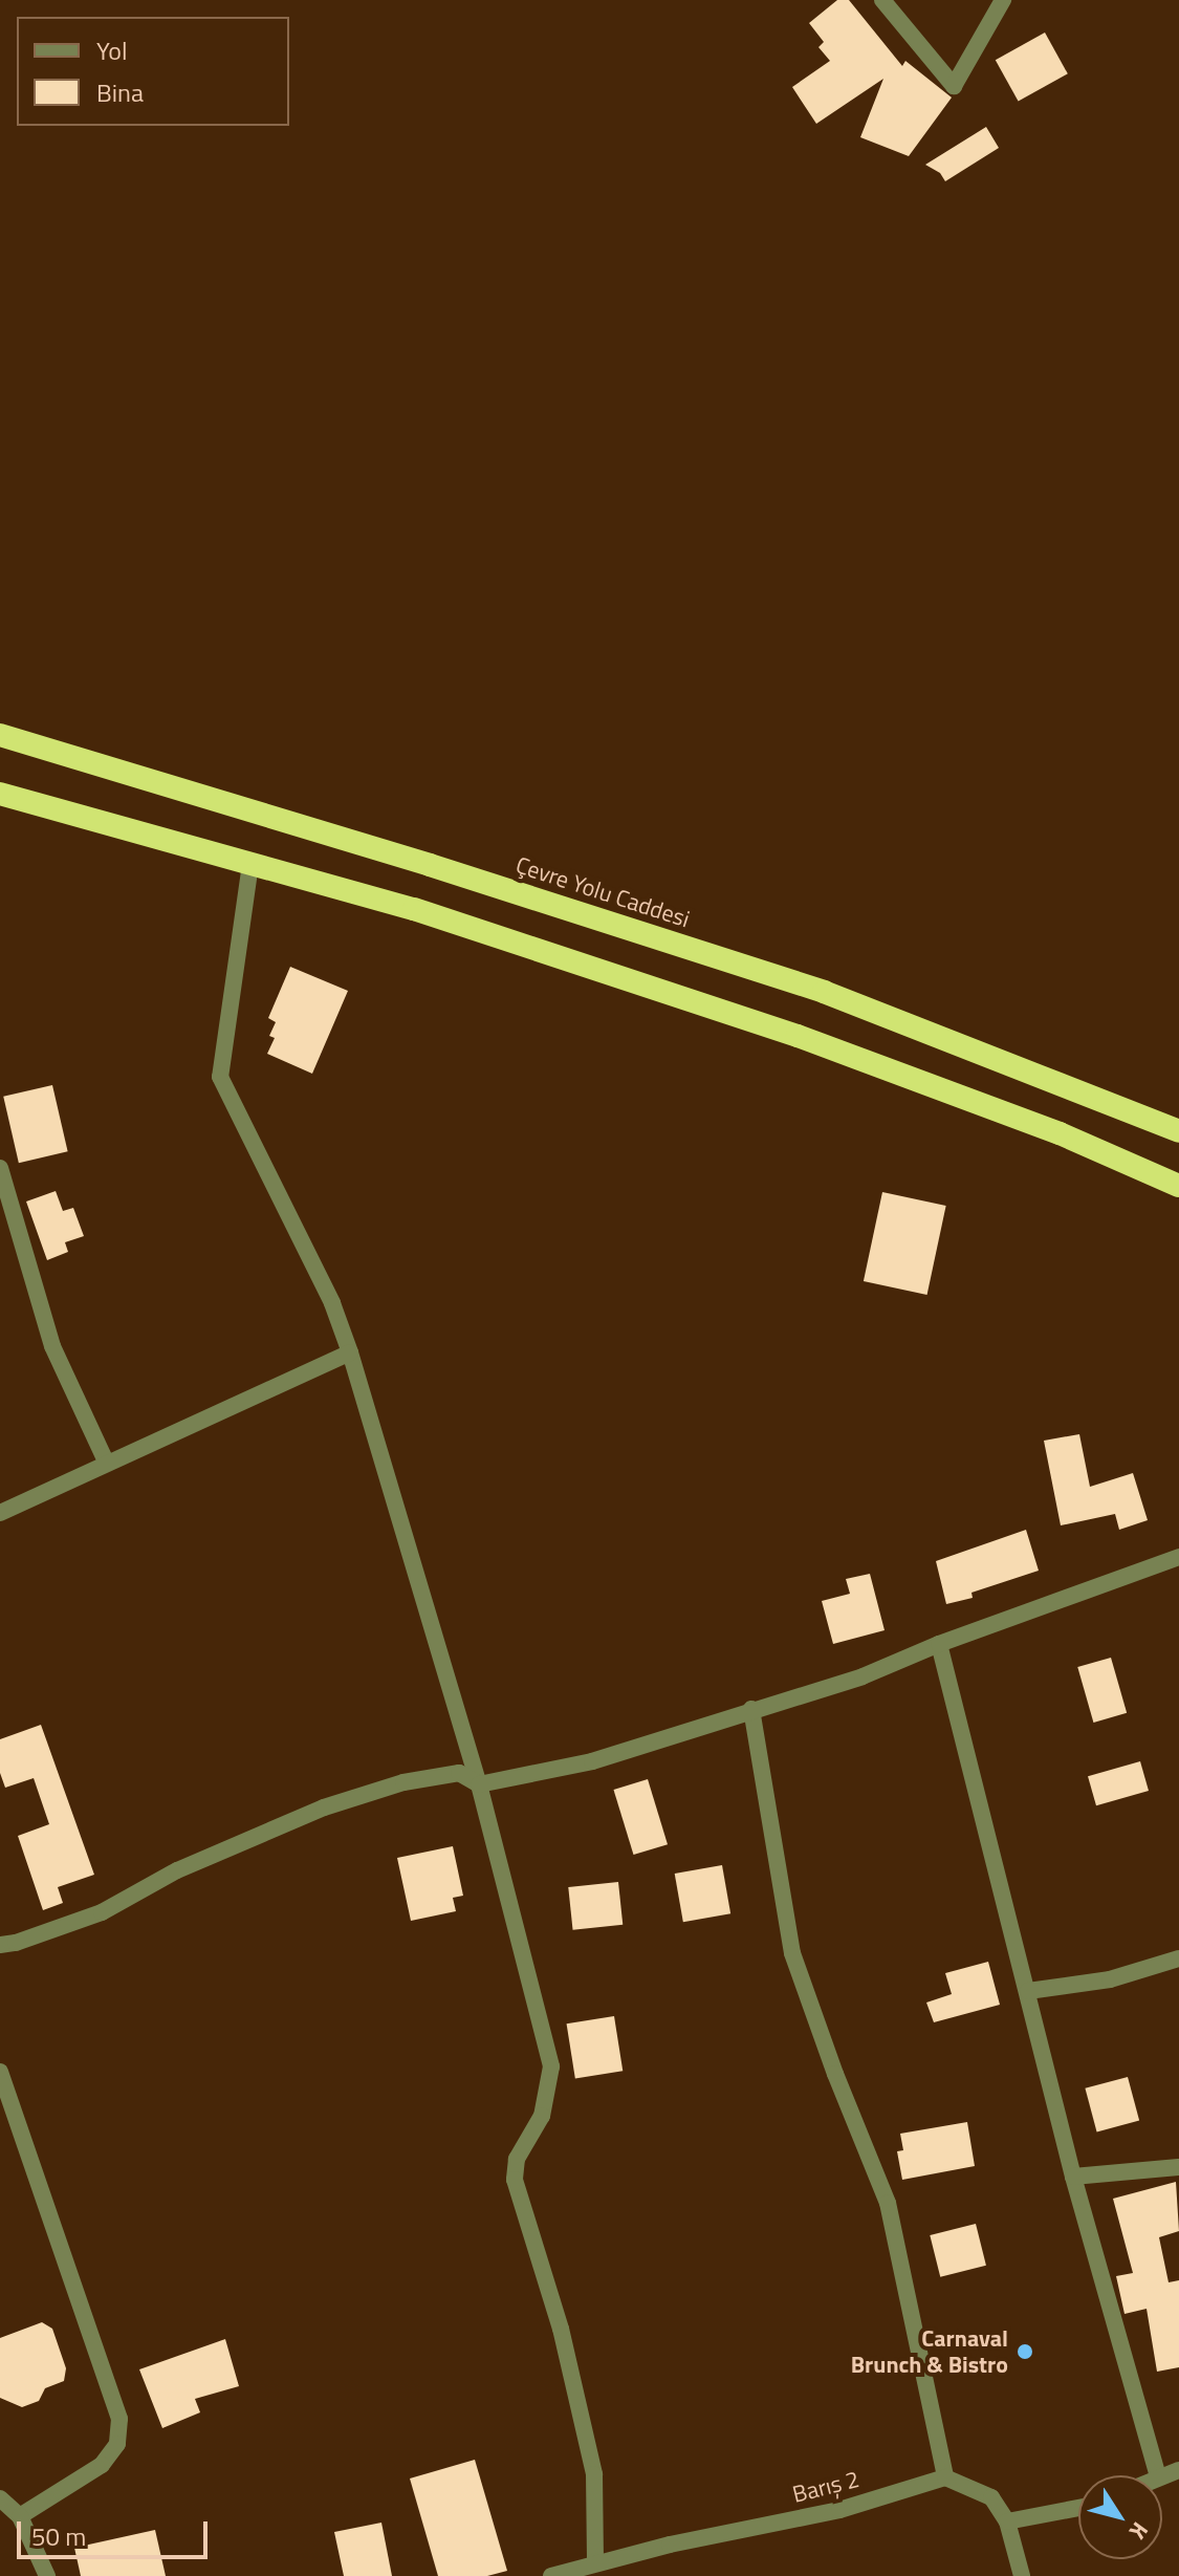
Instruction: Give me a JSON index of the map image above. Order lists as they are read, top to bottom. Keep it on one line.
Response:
{"streets":{"highway":["Çevre Yolu Caddesi"],"street":["Barış 2"]},"places":["Carnaval Brunch & Bistro"],"legend":["Yol","Bina"],"scale_bar":"50 m","north":"bottom right"}
